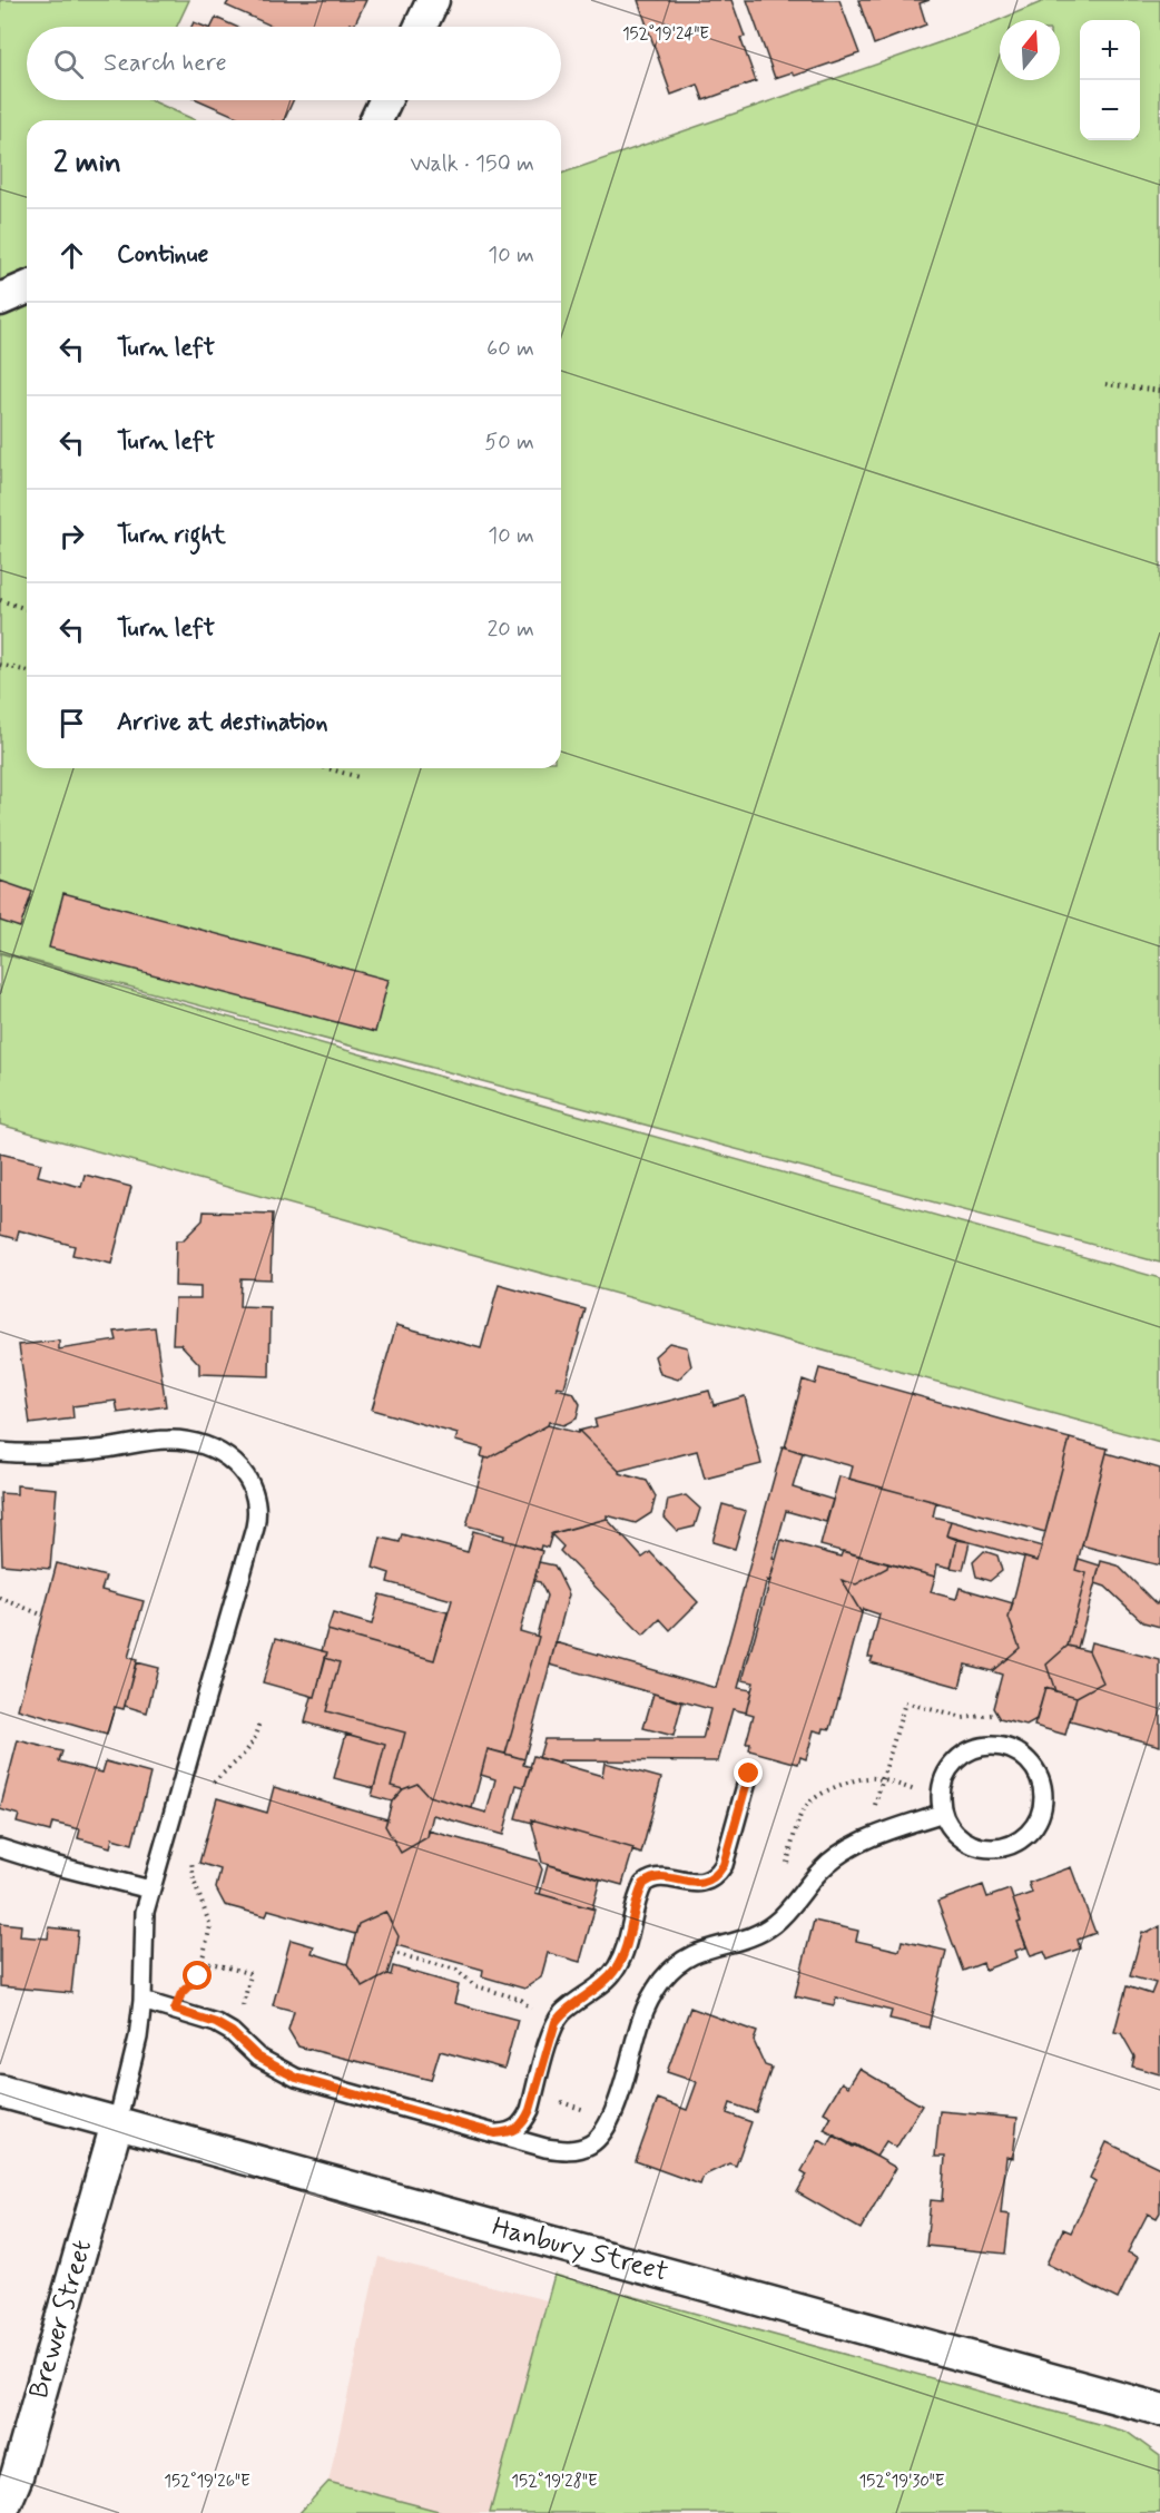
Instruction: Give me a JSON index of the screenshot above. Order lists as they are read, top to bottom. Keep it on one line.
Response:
{"streets":{"street":["Hanbury Street","Brewer Street"]},"crossings":[["Hanbury Street","Brewer Street"]],"north":"top","page":{"map_buttons":["+","−"],"search":"Search here","heading":["2 min","Walk · 150 m"],"list":[["Continue","10 m"],["Turn left","60 m"],["Turn left","50 m"],["Turn right","10 m"],["Turn left","20 m"],"Arrive at destination"]},"coordinates":["152°19'24\"E","152°19'26\"E","152°19'28\"E","152°19'30\"E"]}
